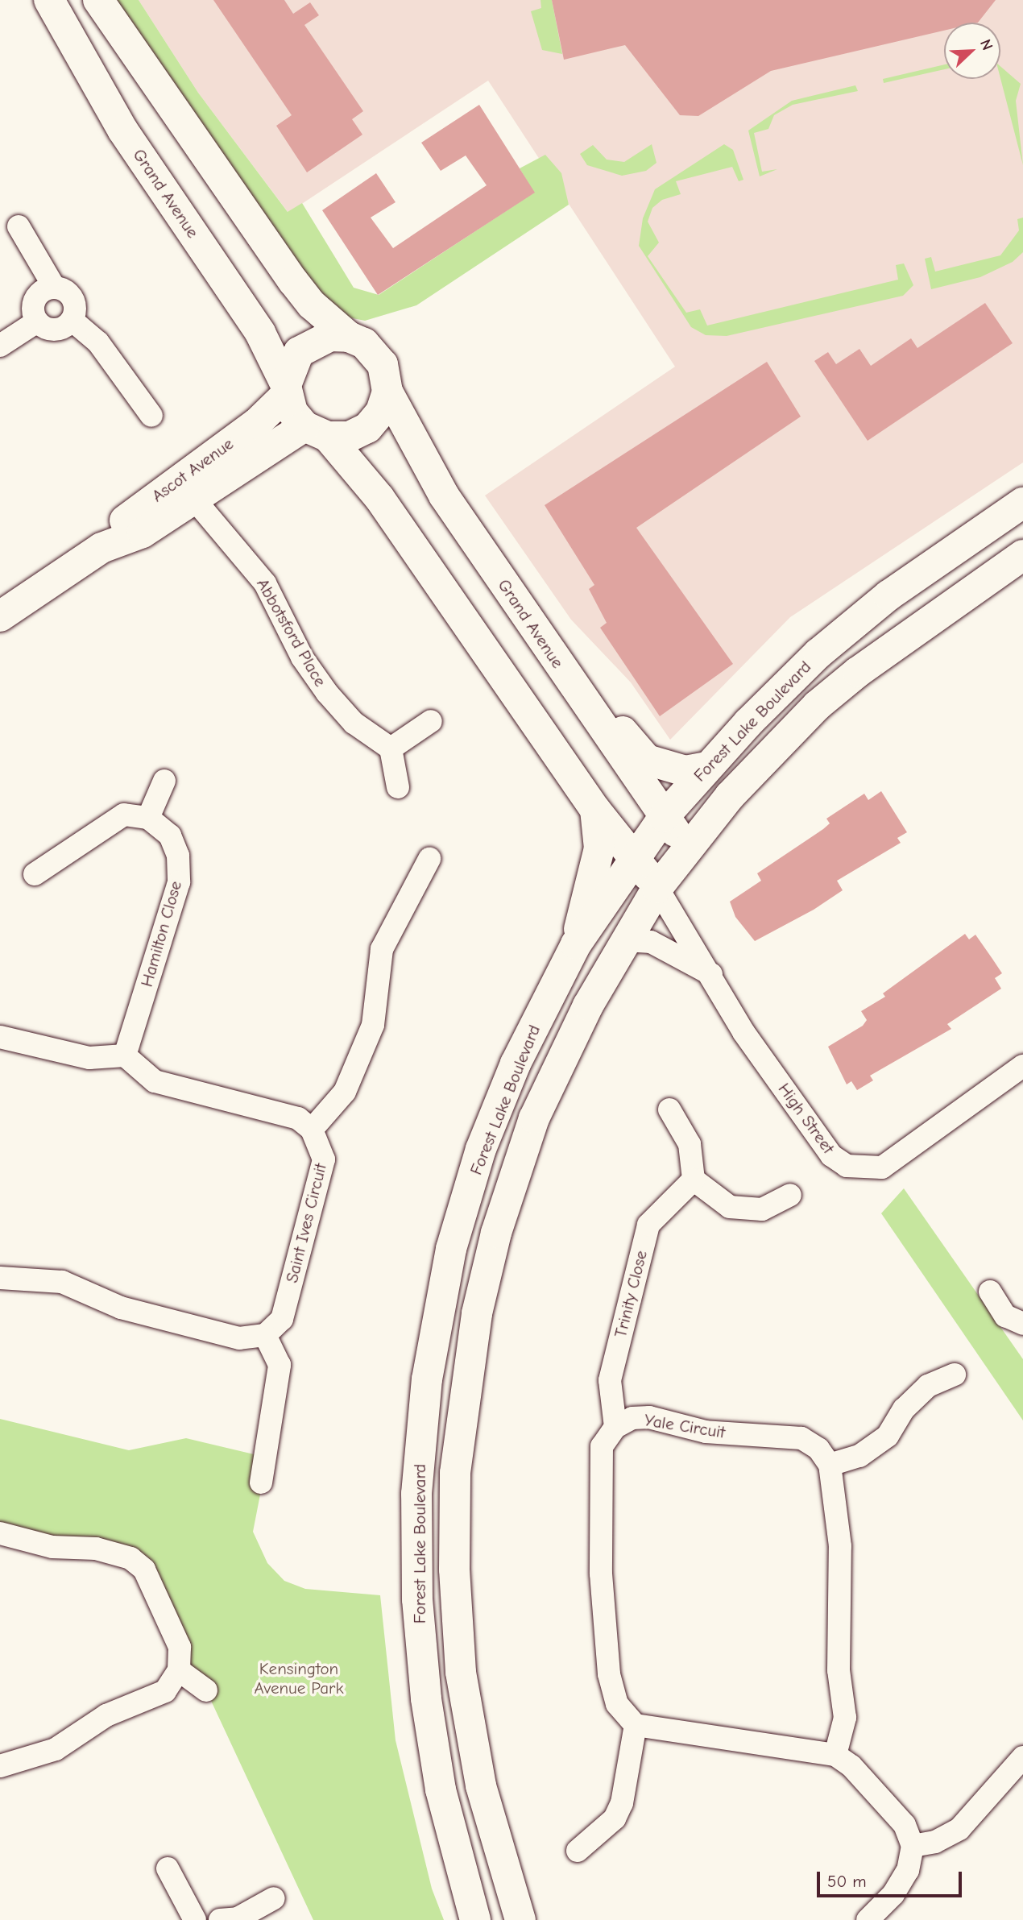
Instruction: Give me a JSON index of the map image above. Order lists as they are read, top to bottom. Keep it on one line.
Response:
{"streets":{"main road":["Grand Avenue","Ascot Avenue","Forest Lake Boulevard"],"street":["Abbotsford Place","Hamilton Close","High Street","Saint Ives Circuit","Trinity Close","Yale Circuit"]},"crossings":[["Grand Avenue","Ascot Avenue"],["Grand Avenue","Forest Lake Boulevard"],["Grand Avenue","High Street"],["Ascot Avenue","Abbotsford Place"],["Forest Lake Boulevard","High Street"],["Trinity Close","Yale Circuit"]],"parks":["Kensington Avenue Park"],"scale_bar":"50 m","north":"top right"}
